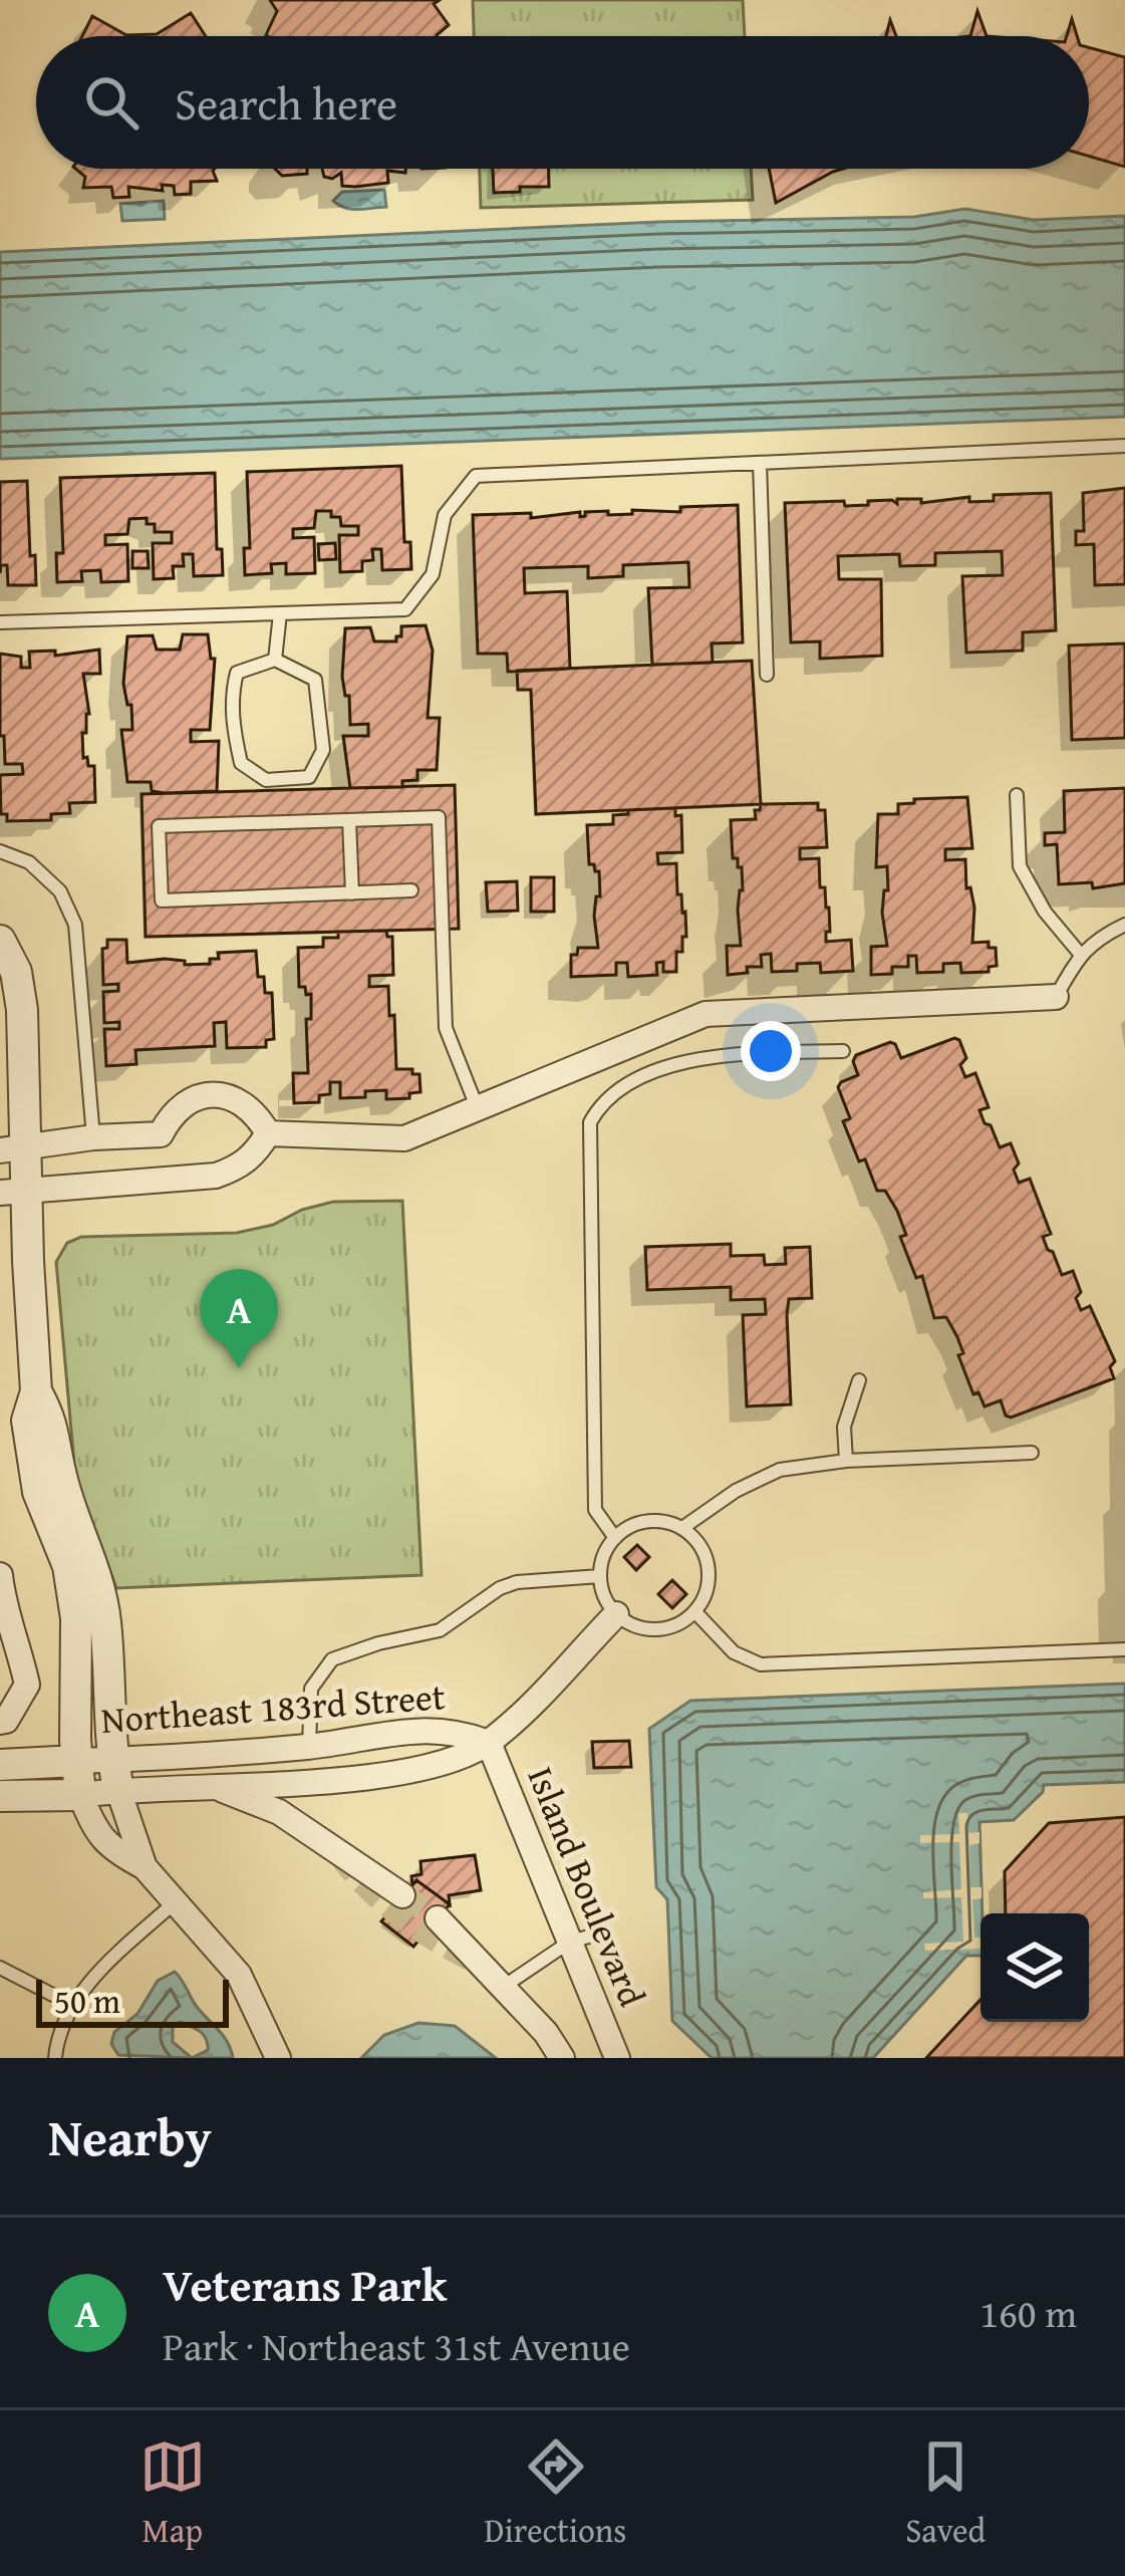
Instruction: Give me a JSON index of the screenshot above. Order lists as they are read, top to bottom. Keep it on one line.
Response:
{"streets":{"street":["Northeast 183rd Street","Island Boulevard"]},"crossings":[["Northeast 183rd Street","Island Boulevard"]],"scale_bar":"50 m","page":{"search":"Search here","pins":"A","scale":"50 m","heading":"Nearby","list":[{"mark":"A","name":"Veterans Park","note":"Park · Northeast 31st Avenue","value":"160 m"}],"nav":["Map","Directions","Saved"]}}
